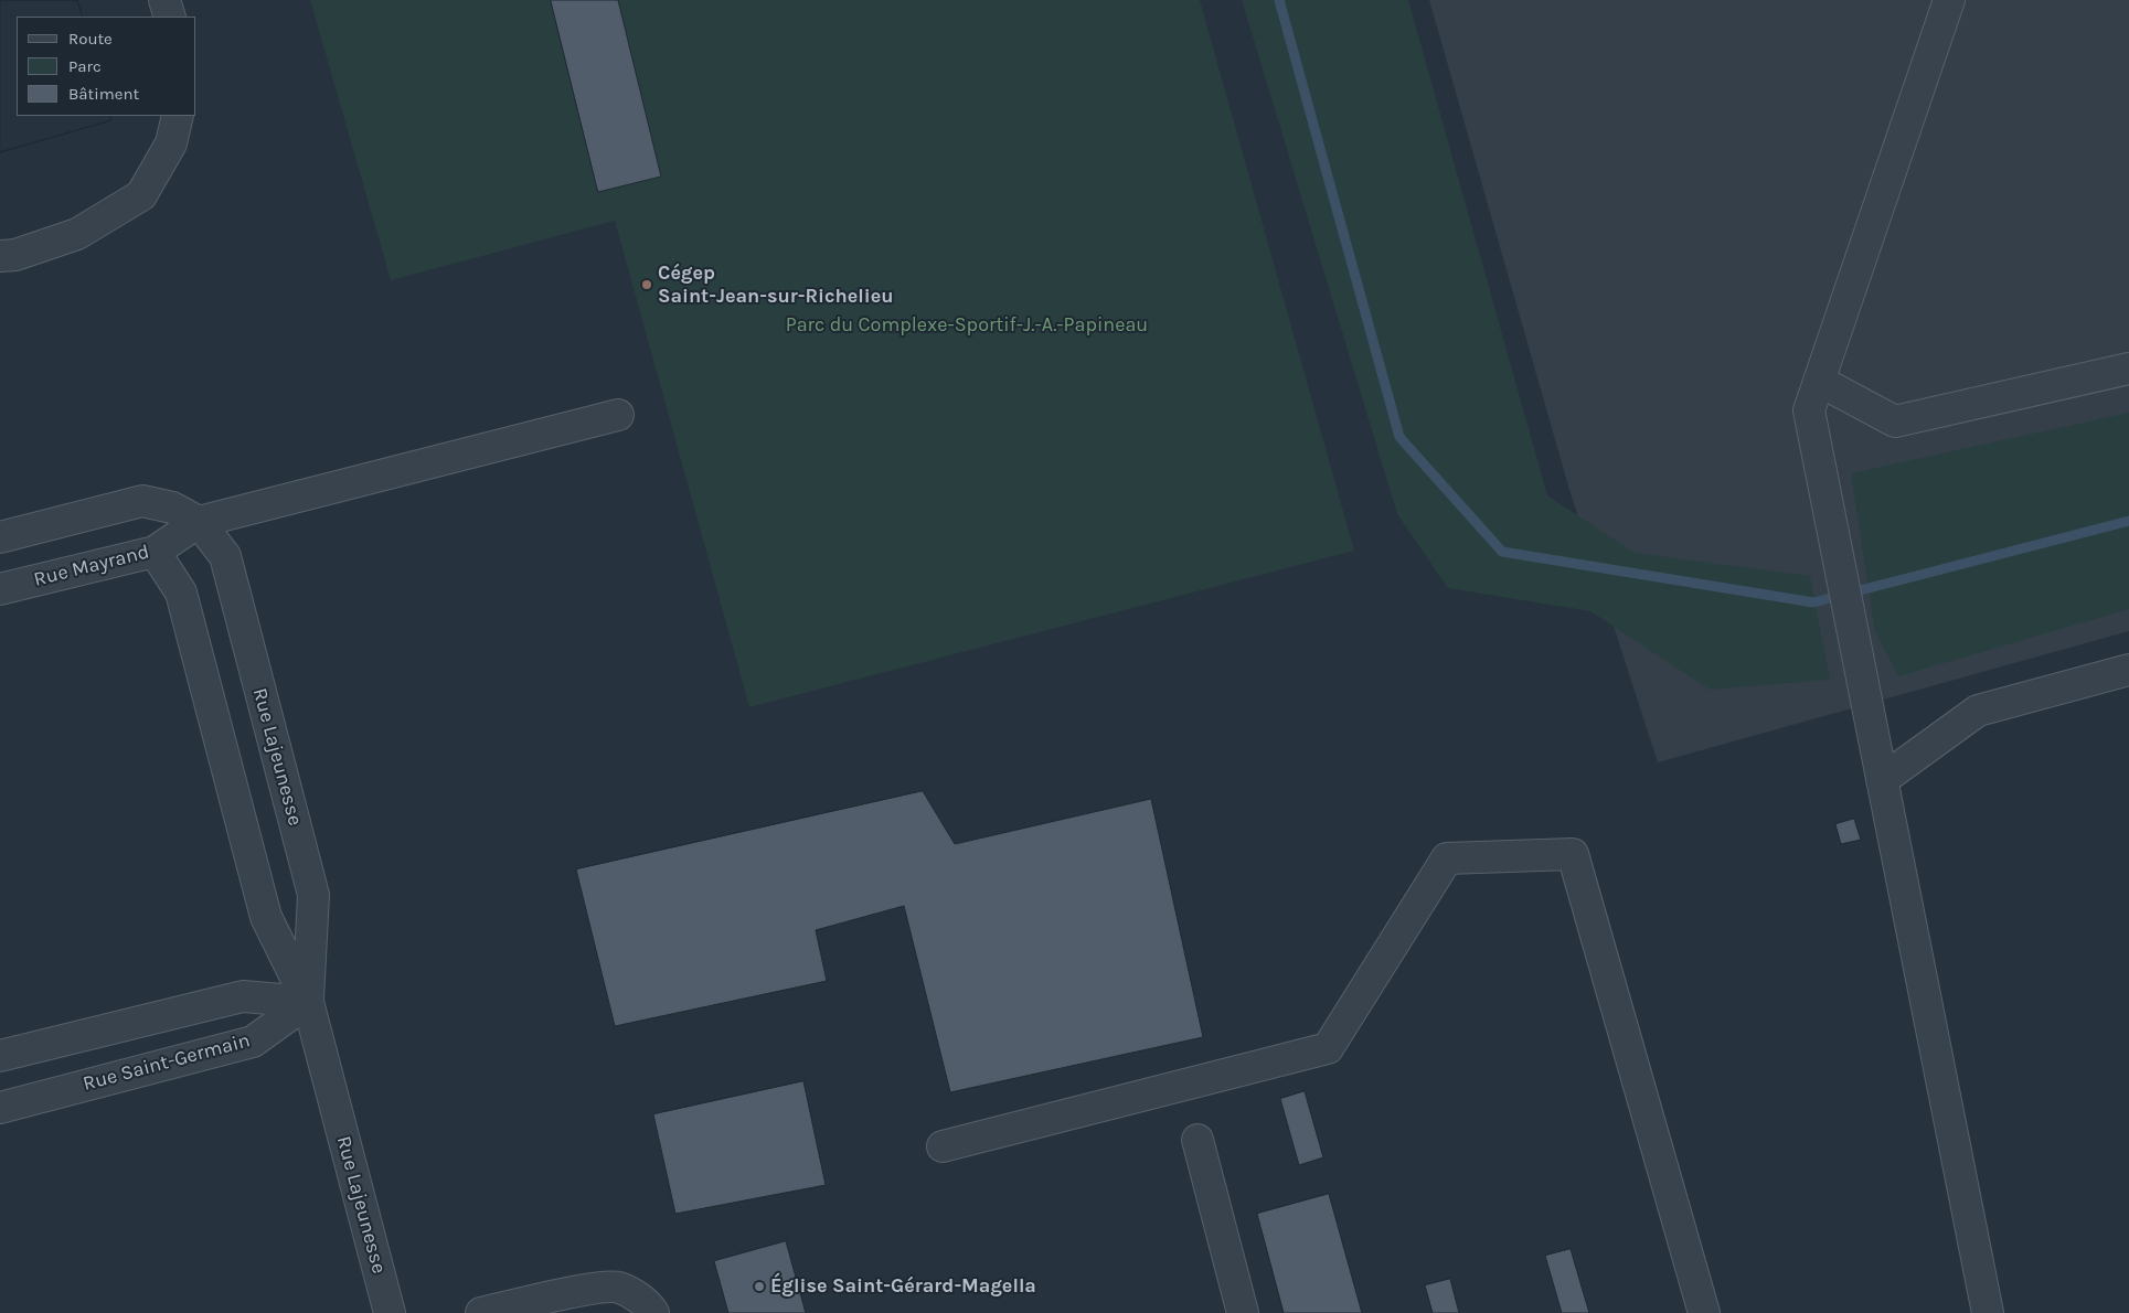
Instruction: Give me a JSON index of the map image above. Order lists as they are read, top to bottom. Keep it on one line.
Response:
{"streets":{"street":["Rue Mayrand","Rue Lajeunesse","Rue Saint-Germain"]},"crossings":[["Rue Mayrand","Rue Lajeunesse"],["Rue Lajeunesse","Rue Saint-Germain"]],"parks":["Parc du Complexe-Sportif-J.-A.-Papineau"],"places":["Cégep Saint-Jean-sur-Richelieu","Église Saint-Gérard-Magella"],"legend":["Route","Parc","Bâtiment"]}
